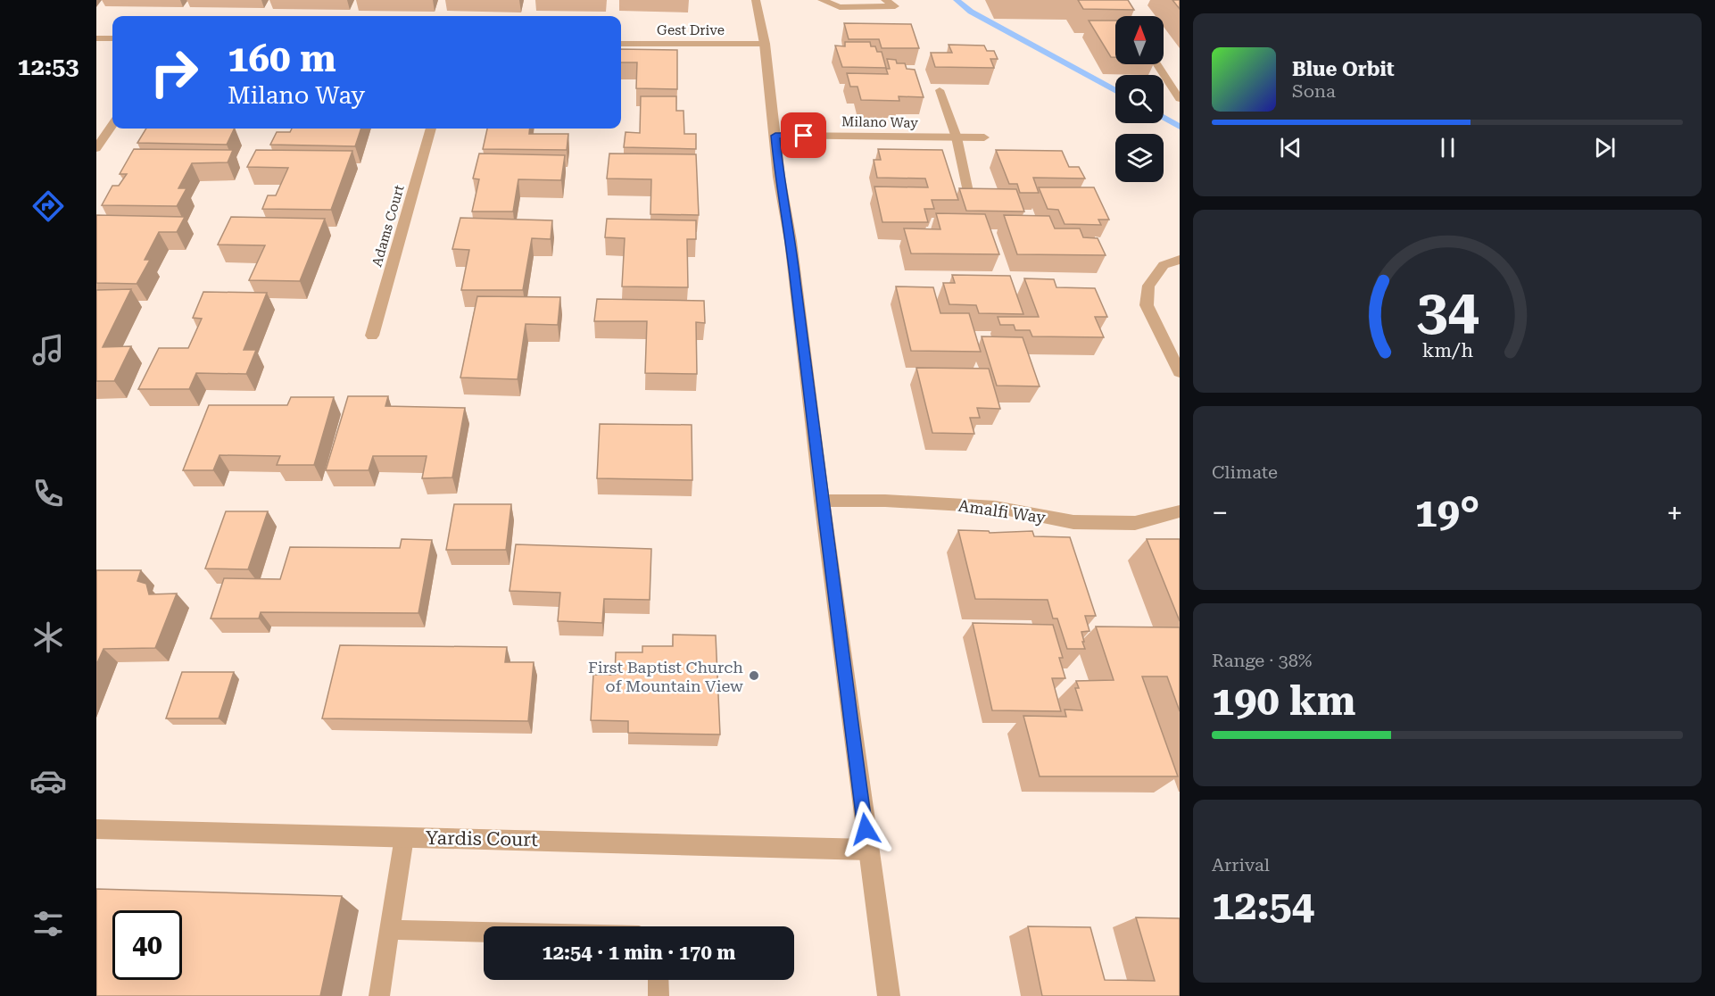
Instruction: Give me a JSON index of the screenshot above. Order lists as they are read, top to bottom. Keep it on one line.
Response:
{"streets":{"street":["Gest Drive","Milano Way","Adams Court","Amalfi Way","Yardis Court"]},"places":["First Baptist Church of Mountain View"],"north":"top","page":{"tabs":"12:53","turn":["160 m","Milano Way"],"song":["Blue Orbit","Sona"],"tile":["Climate",["Range · 38%","190 km"],["Arrival","12:54"]],"heat":["−","19°","+"],"limit":"40","trip":"12:54 · 1 min · 170 m","gauge":["34","km/h"]}}
